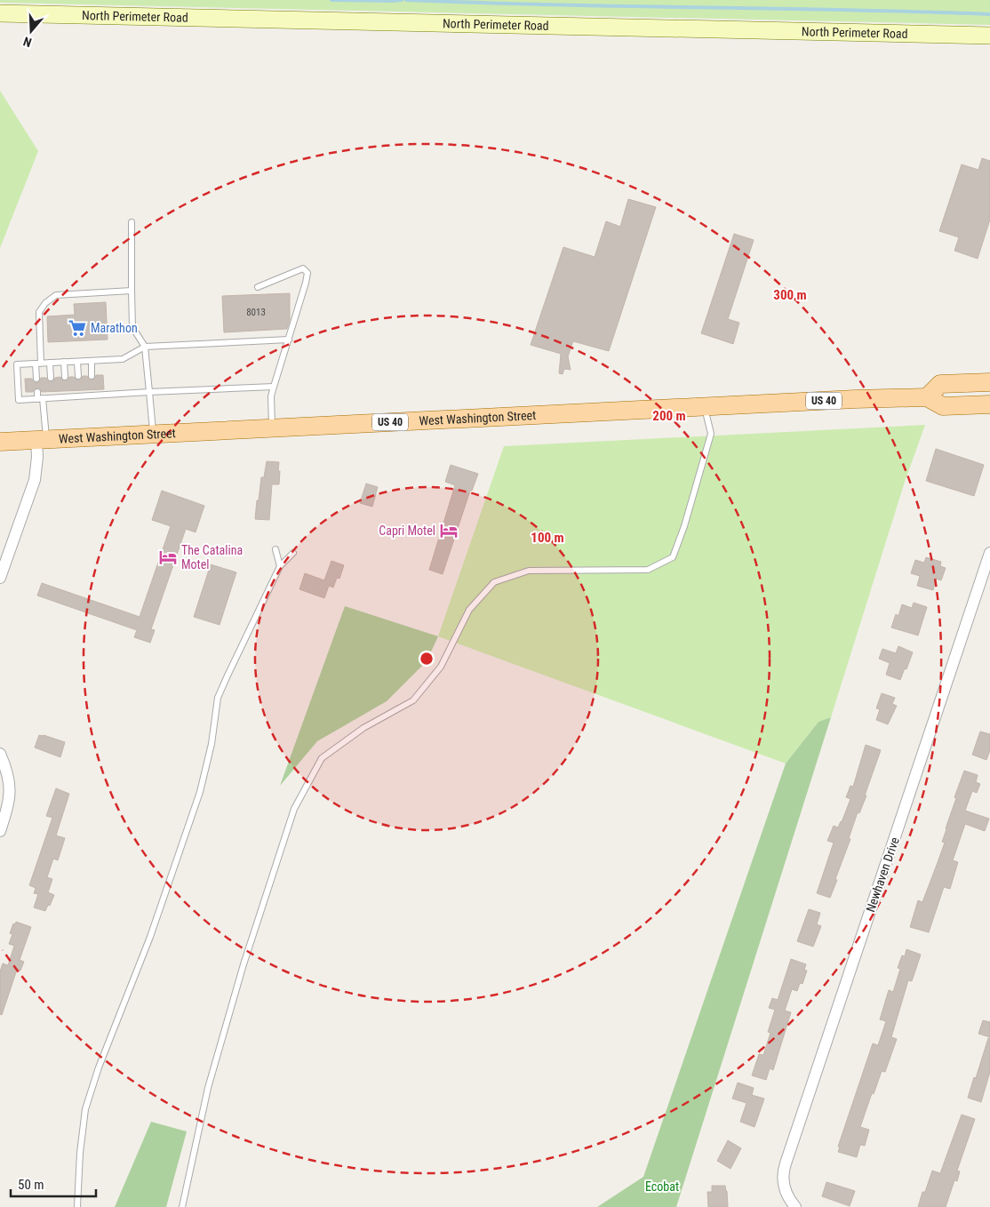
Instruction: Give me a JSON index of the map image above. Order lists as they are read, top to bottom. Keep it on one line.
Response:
{"streets":{"main road":["US 40","West Washington Street"],"street":["North Perimeter Road","Newhaven Drive"]},"parks":["Ecobat"],"places":{"supermarket":["Marathon"],"hotel":["Capri Motel","The Catalina Motel"]},"house_numbers":["8013"],"scale_bar":"50 m","north":"bottom","rings":["300 m","200 m","100 m"]}
